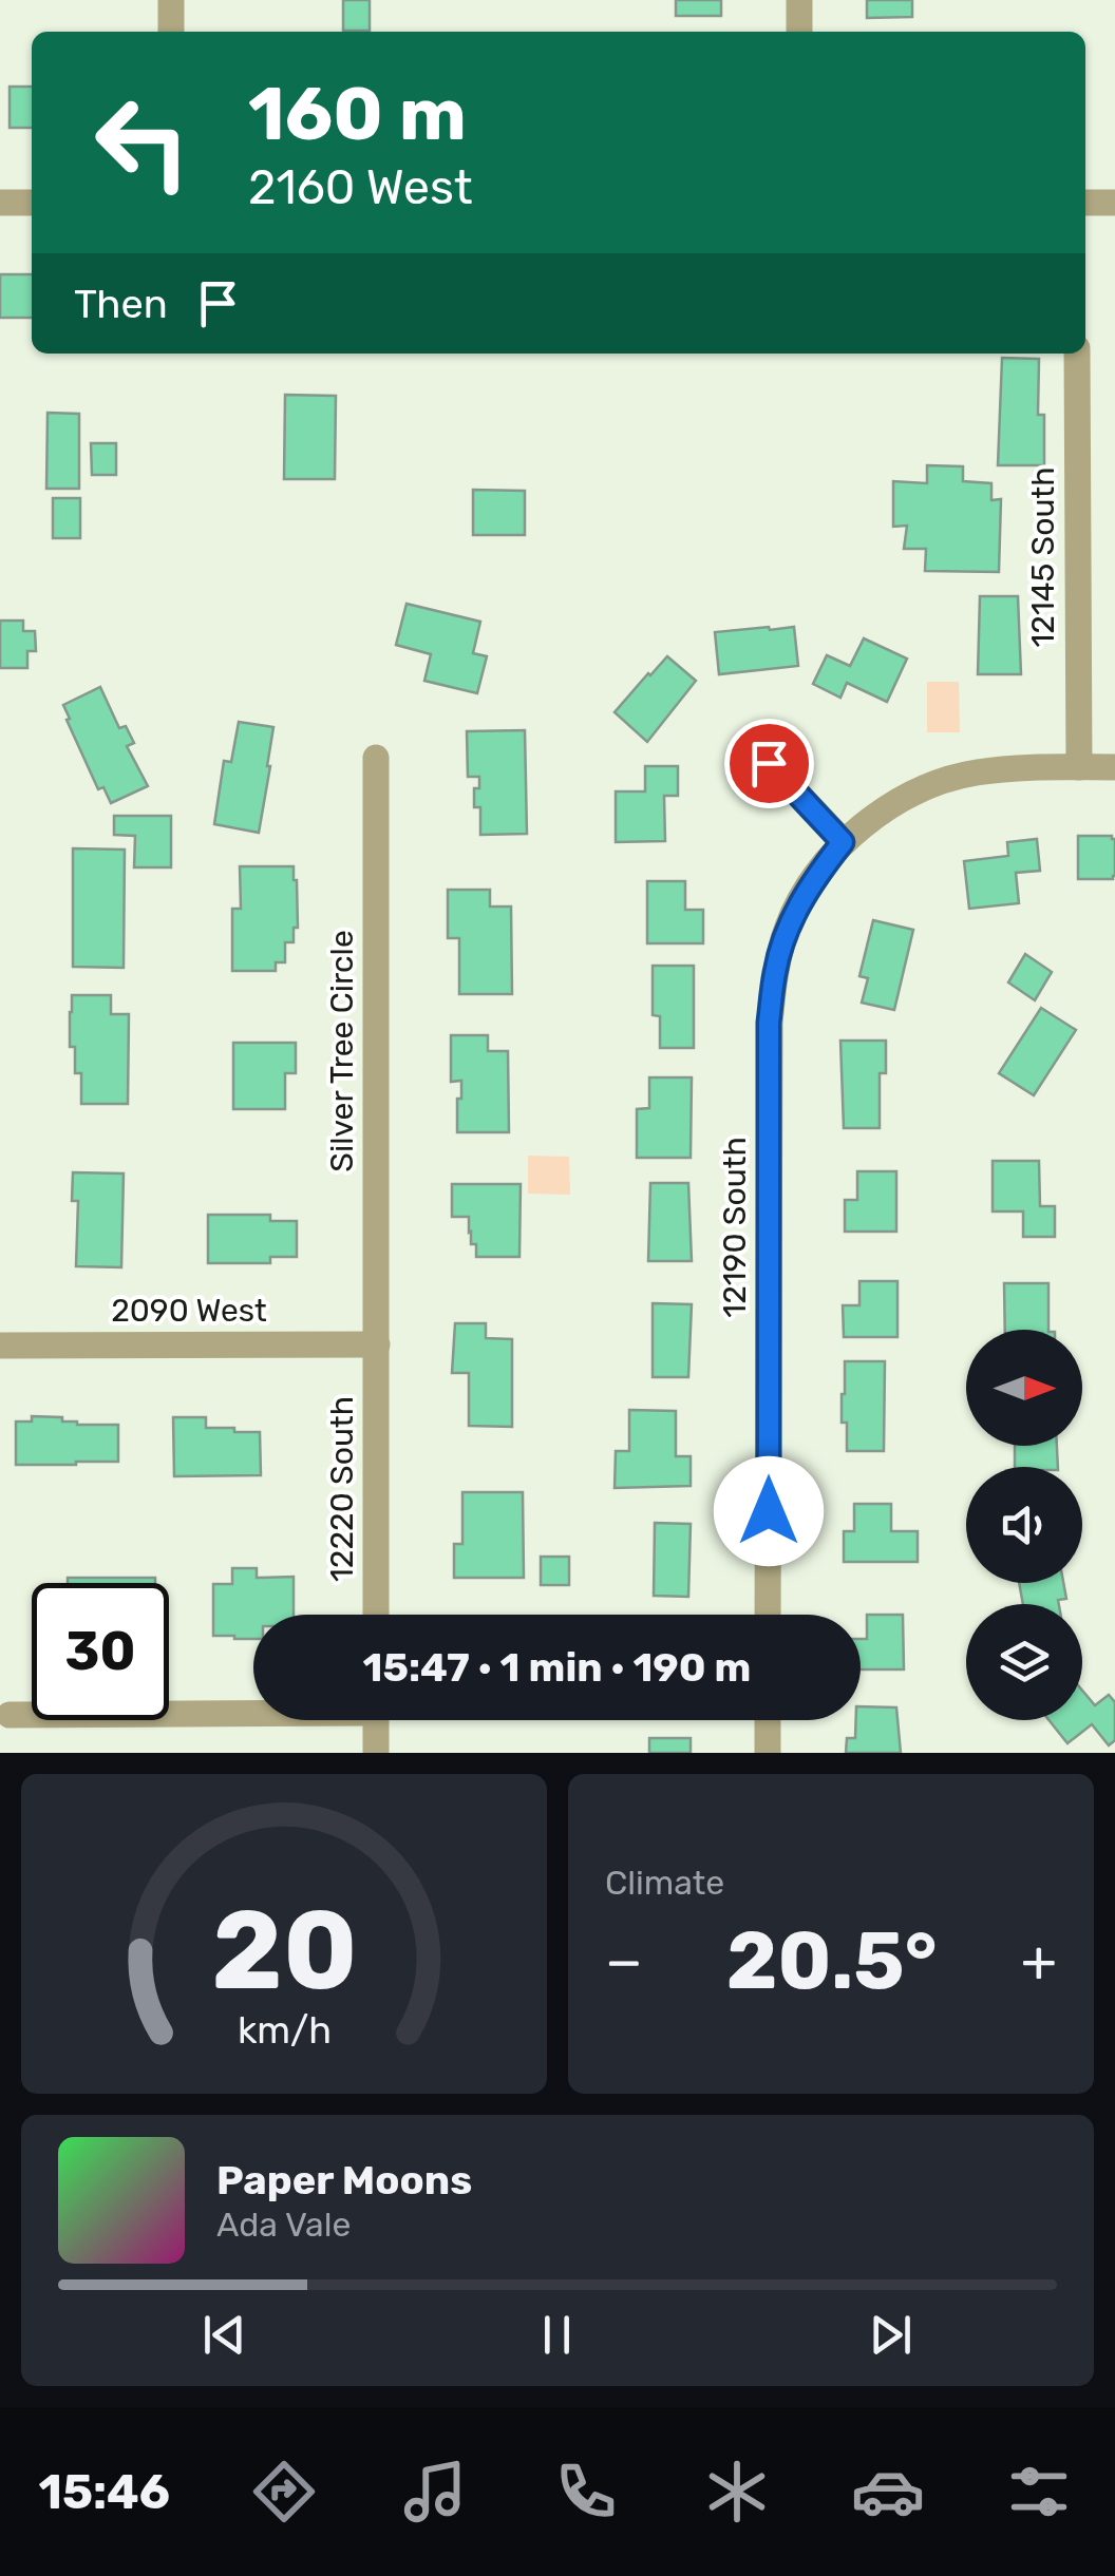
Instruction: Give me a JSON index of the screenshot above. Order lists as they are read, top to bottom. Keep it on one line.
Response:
{"streets":{"street":["12145 South","Silver Tree Circle","12190 South","2090 West","12220 South"]},"crossings":[["12145 South","12190 South"],["Silver Tree Circle","2090 West"],["Silver Tree Circle","12220 South"],["2090 West","12220 South"]],"north":"right","page":{"turn":["160 m","2160 West"],"then":"Then","limit":"30","trip":"15:47 · 1 min · 190 m","tile":"Climate","heat":["−","20.5°","+"],"song":["Paper Moons","Ada Vale"],"tabs":"15:46","gauge":["20","km/h"]}}
